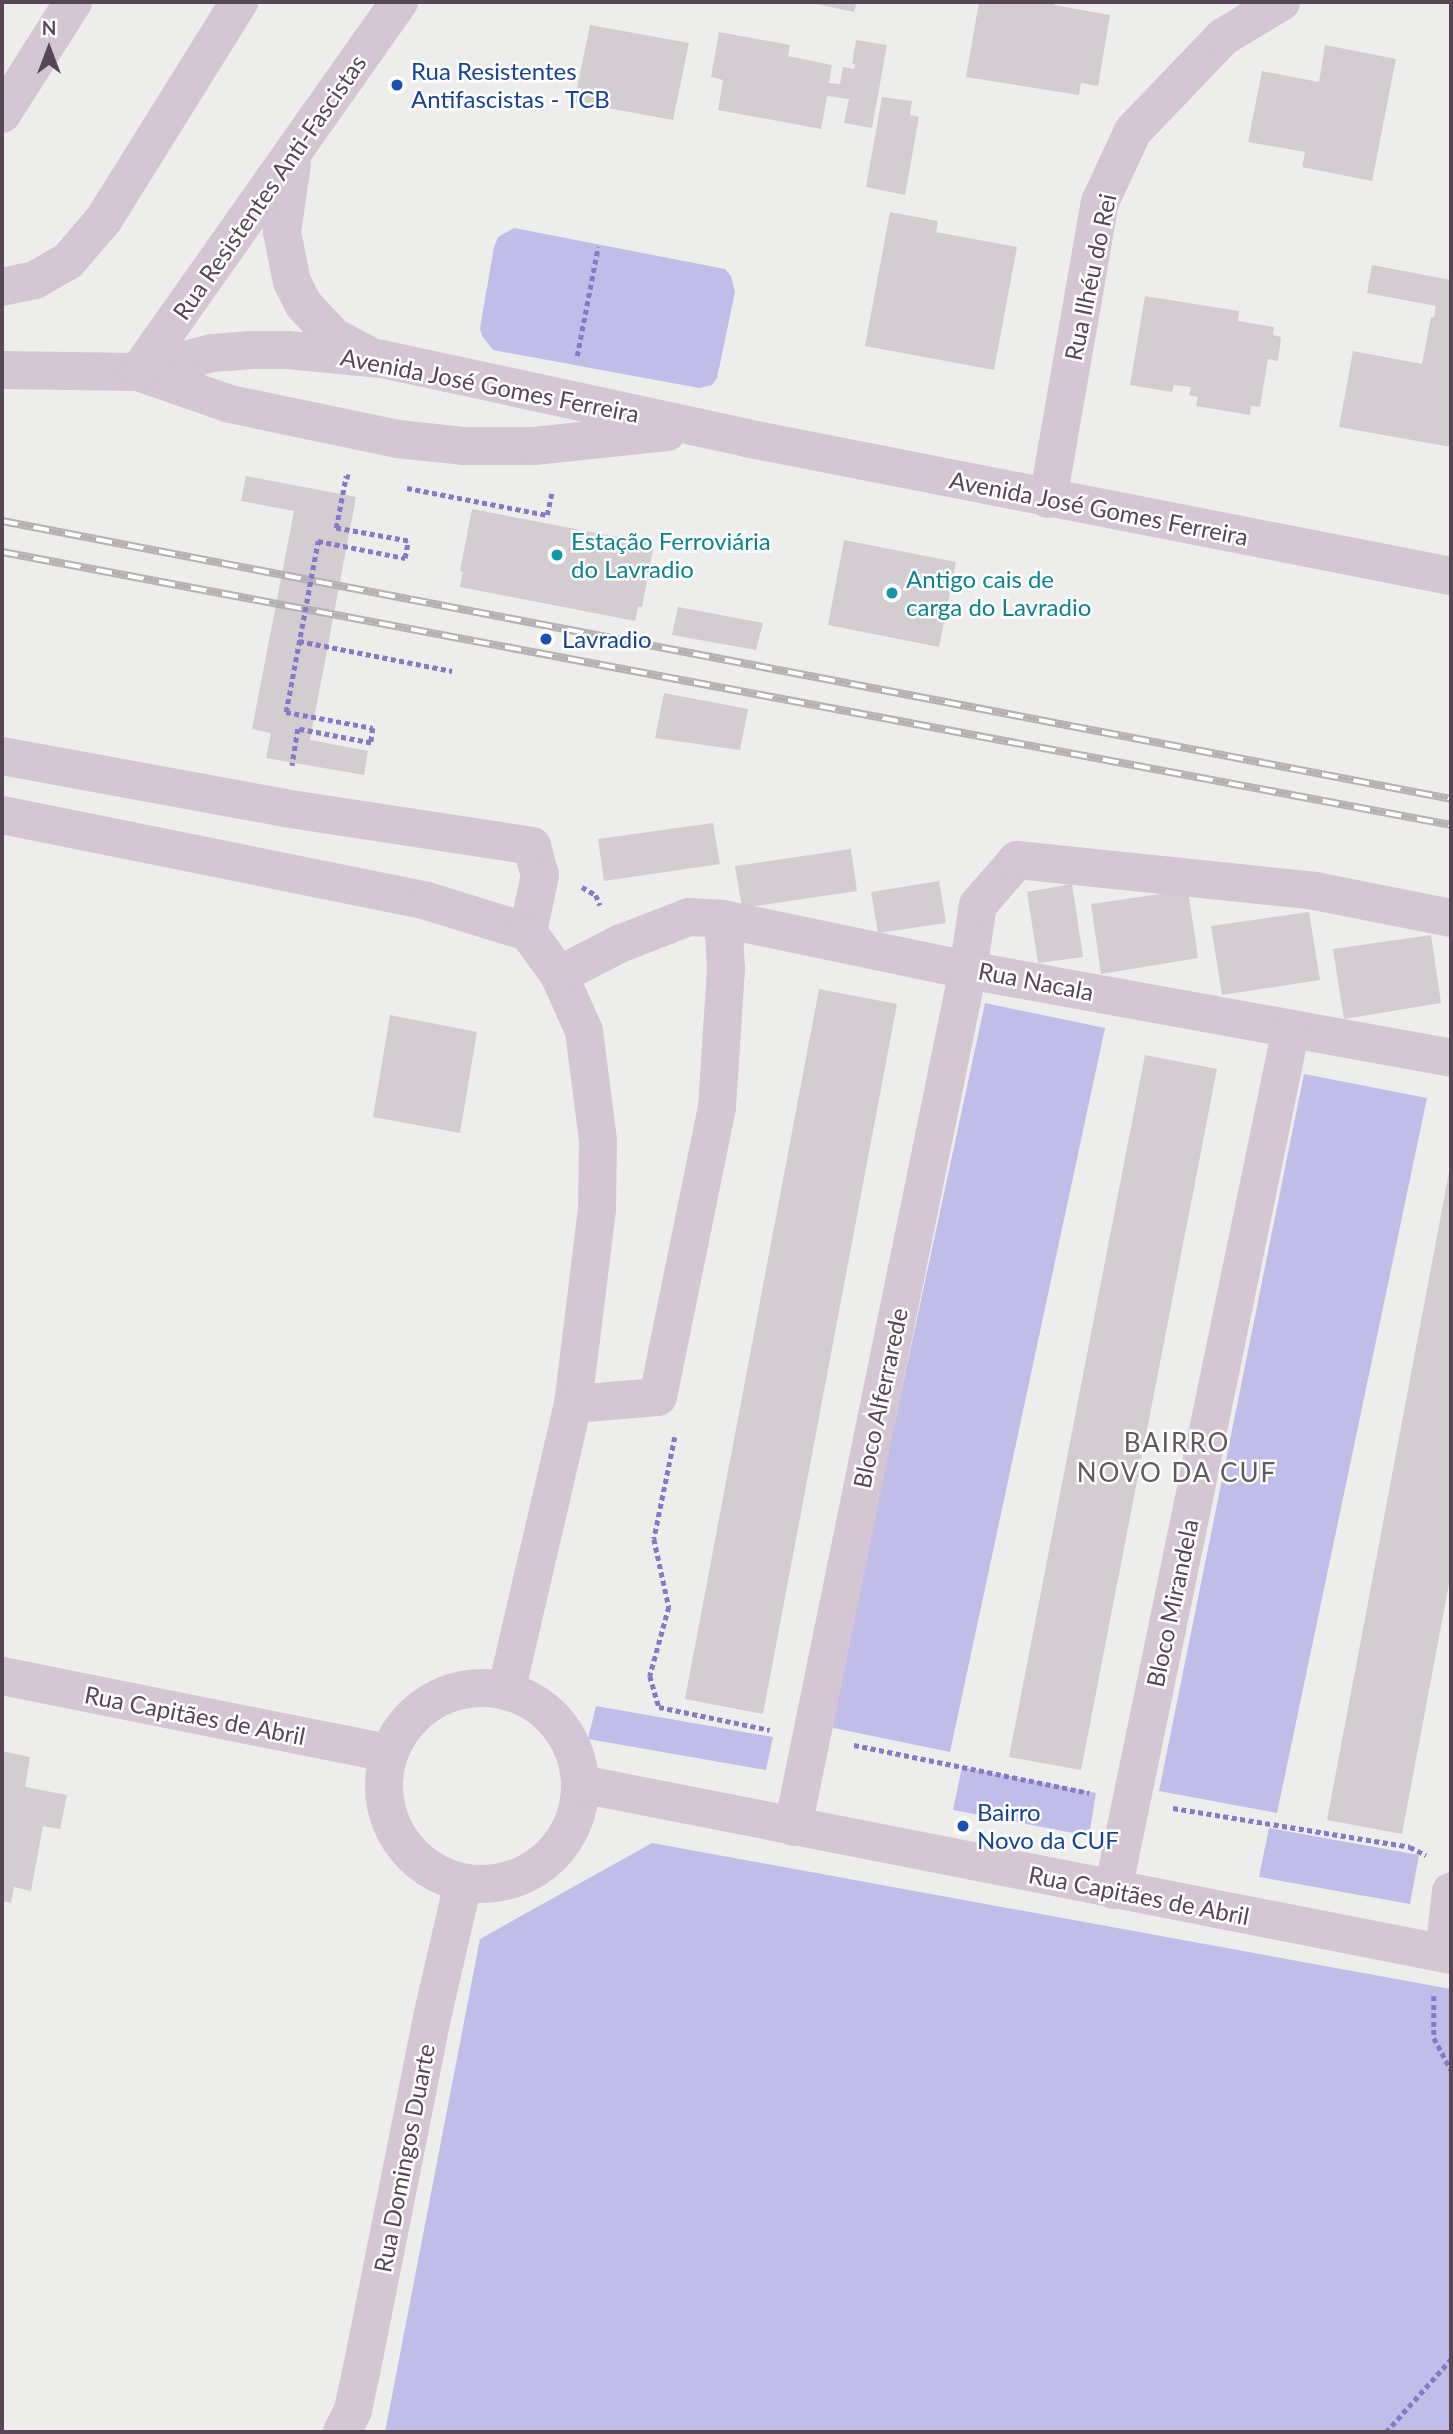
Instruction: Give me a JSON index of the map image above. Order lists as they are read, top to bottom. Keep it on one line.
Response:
{"streets":{"street":["Rua Resistentes Anti-Fascistas","Rua Ilhéu do Rei","Avenida José Gomes Ferreira","Rua Nacala","Bloco Alferrarede","Bloco Mirandela","Rua Capitães de Abril","Rua Domingos Duarte"]},"crossings":[["Rua Resistentes Anti-Fascistas","Avenida José Gomes Ferreira"],["Rua Ilhéu do Rei","Avenida José Gomes Ferreira"],["Rua Nacala","Bloco Alferrarede"],["Rua Nacala","Bloco Mirandela"],["Bloco Alferrarede","Rua Capitães de Abril"],["Bloco Mirandela","Rua Capitães de Abril"],["Rua Capitães de Abril","Rua Domingos Duarte"]],"districts":["BAIRRO NOVO DA CUF"],"places":["Rua Resistentes Antifascistas - TCB","Estação Ferroviária do Lavradio","Antigo cais de carga do Lavradio","Lavradio","Bairro Novo da CUF"],"north":"top"}
